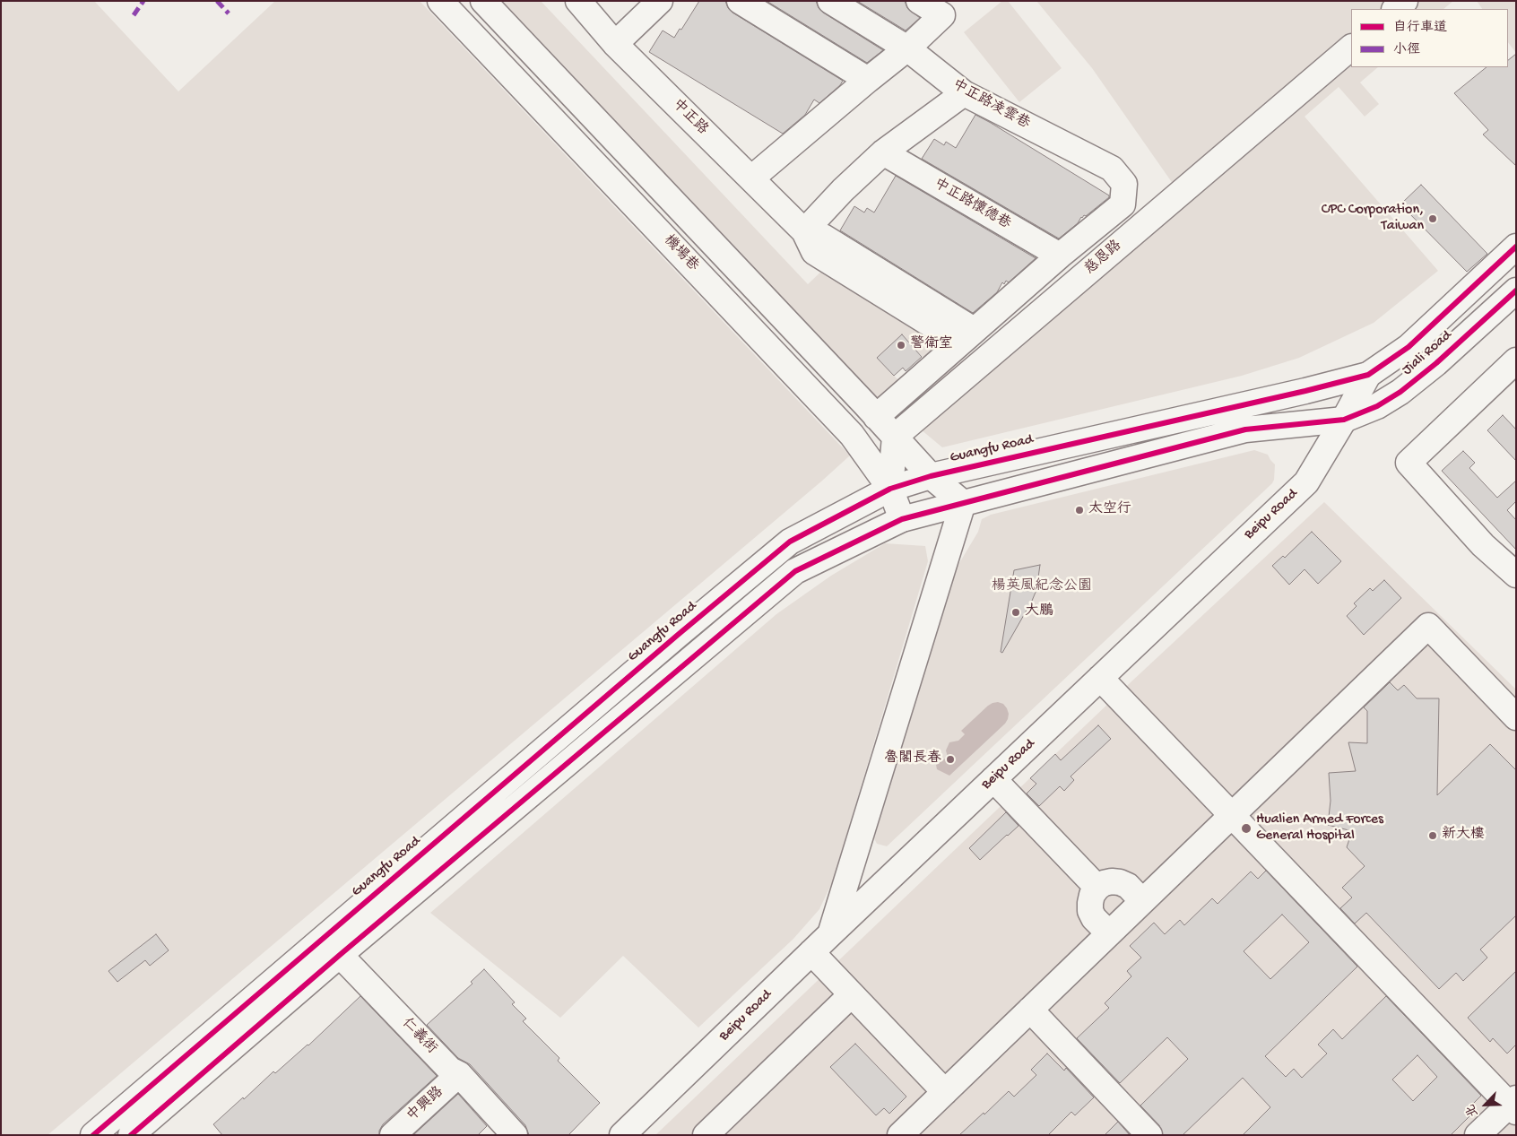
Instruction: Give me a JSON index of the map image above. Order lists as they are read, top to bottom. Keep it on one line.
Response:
{"streets":{"street":["中正路凌雲巷","中正路","中正路懷德巷","機場巷","慈恩路","Jiali Road","Guangfu Road","Beipu Road","仁義街","中興路"]},"crossings":[["中正路凌雲巷","中正路懷德巷"],["機場巷","慈恩路"],["機場巷","Guangfu Road"],["Jiali Road","Guangfu Road"],["Jiali Road","Beipu Road"],["Guangfu Road","Beipu Road"],["Guangfu Road","仁義街"],["仁義街","中興路"]],"parks":["楊英風紀念公園"],"places":["CPC Corporation, Taiwan","警衛室","太空行","大鵬","魯閣長春","Hualien Armed Forces General Hospital","新大樓"],"legend":["自行車道","小徑"],"north":"bottom left"}
